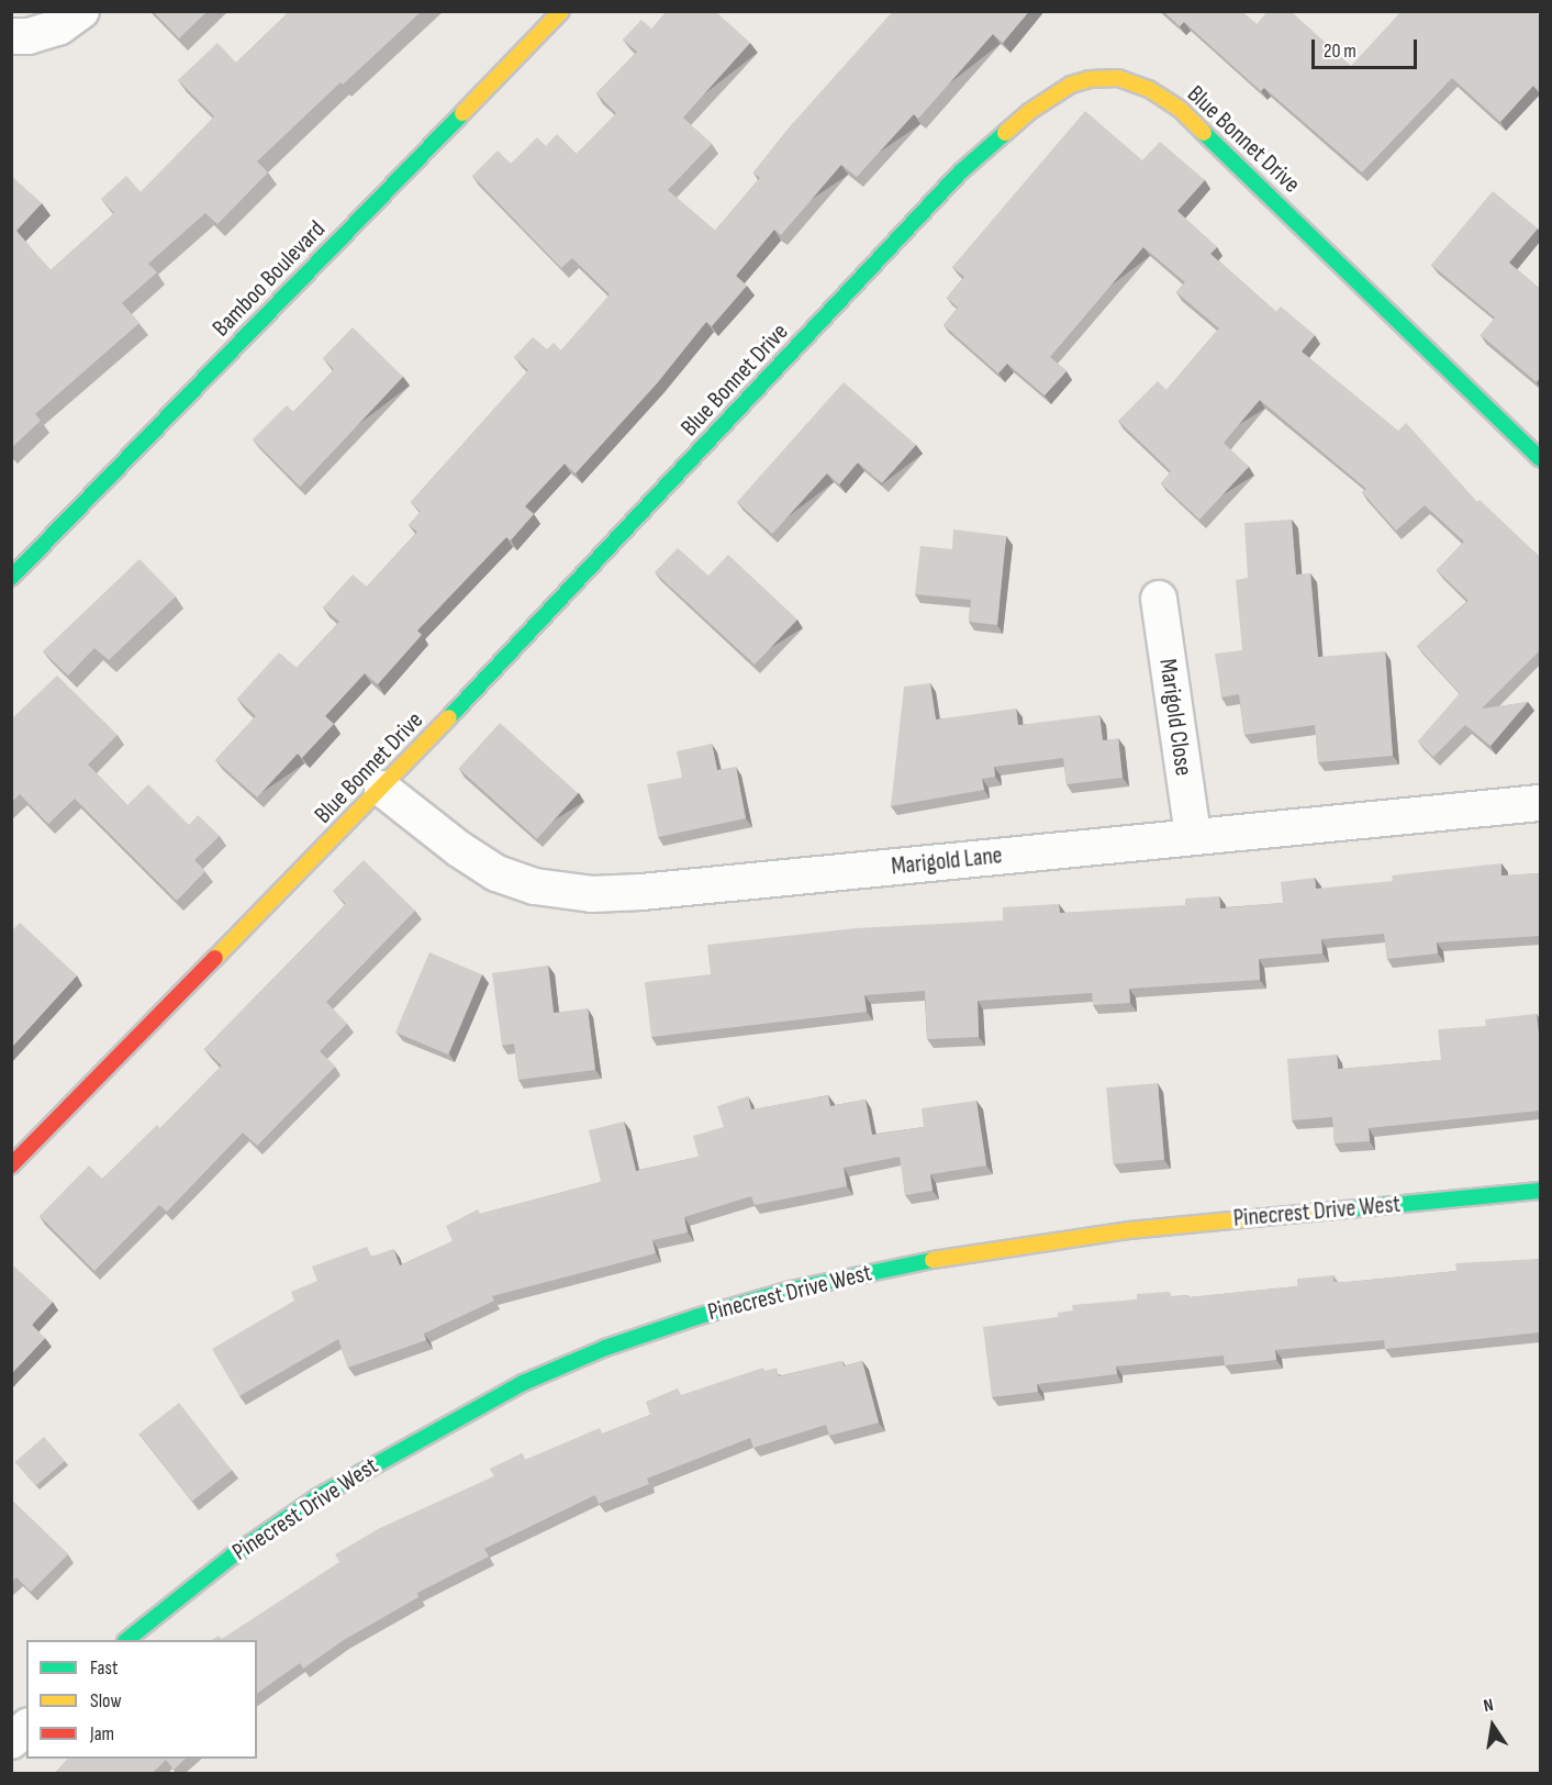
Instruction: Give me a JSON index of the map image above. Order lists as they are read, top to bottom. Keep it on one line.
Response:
{"streets":{"street":["Blue Bonnet Drive","Bamboo Boulevard","Marigold Close","Marigold Lane","Pinecrest Drive West"]},"crossings":[["Blue Bonnet Drive","Marigold Lane"],["Marigold Close","Marigold Lane"]],"legend":["Fast","Slow","Jam"],"scale_bar":"20 m","north":"top"}
